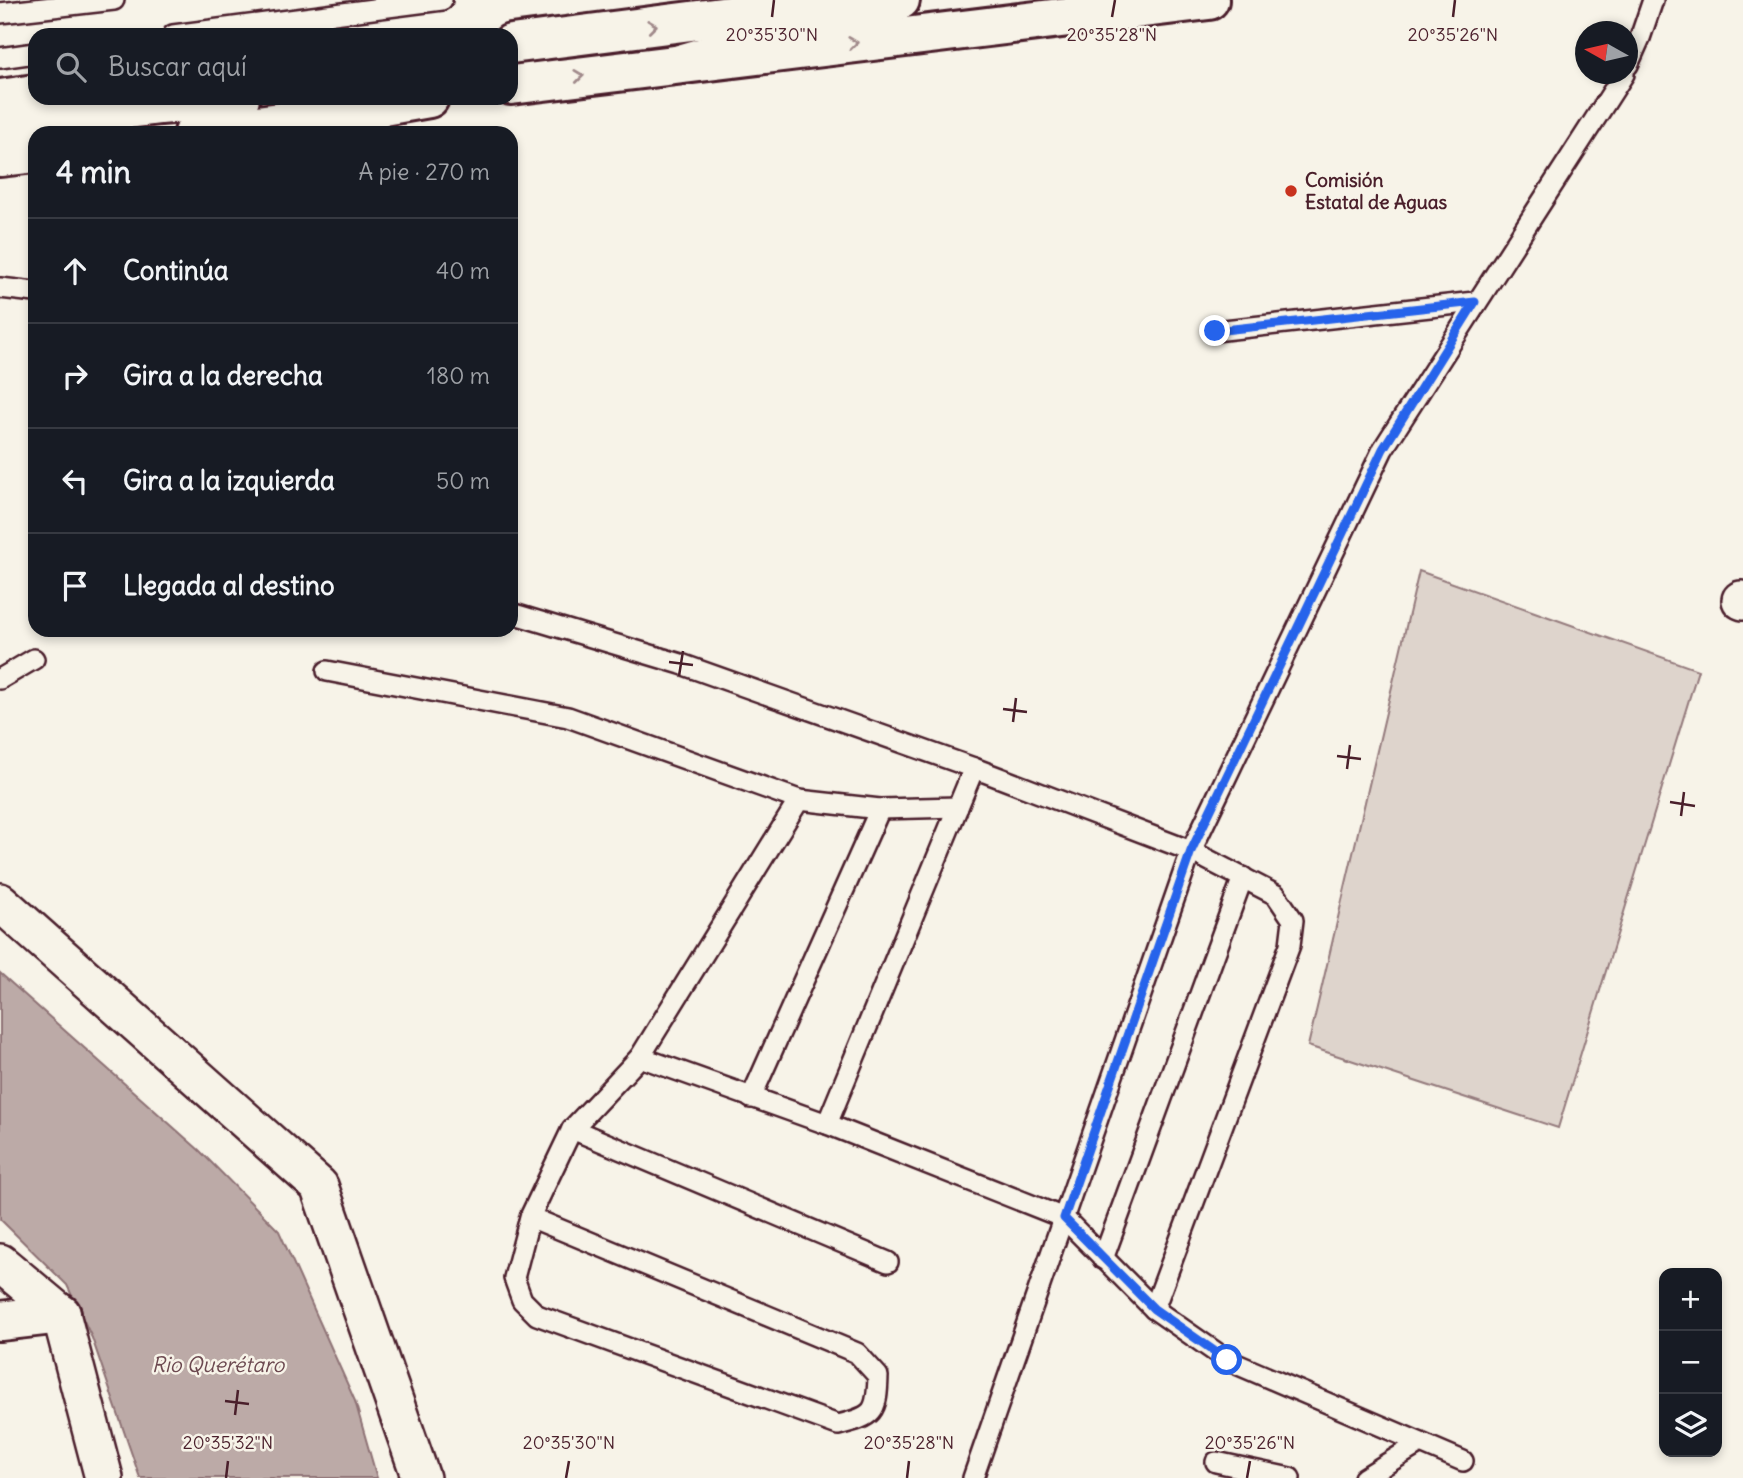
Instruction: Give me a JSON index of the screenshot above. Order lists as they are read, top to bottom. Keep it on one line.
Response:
{"water":["Rio Querétaro"],"places":["Comisión Estatal de Aguas"],"north":"left","page":{"search":"Buscar aquí","heading":["4 min","A pie · 270 m"],"list":[["Continúa","40 m"],["Gira a la derecha","180 m"],["Gira a la izquierda","50 m"],"Llegada al destino"],"map_buttons":["+","−"]},"coordinates":["20°35'30\"N","20°35'28\"N","20°35'26\"N","20°35'32\"N"]}
